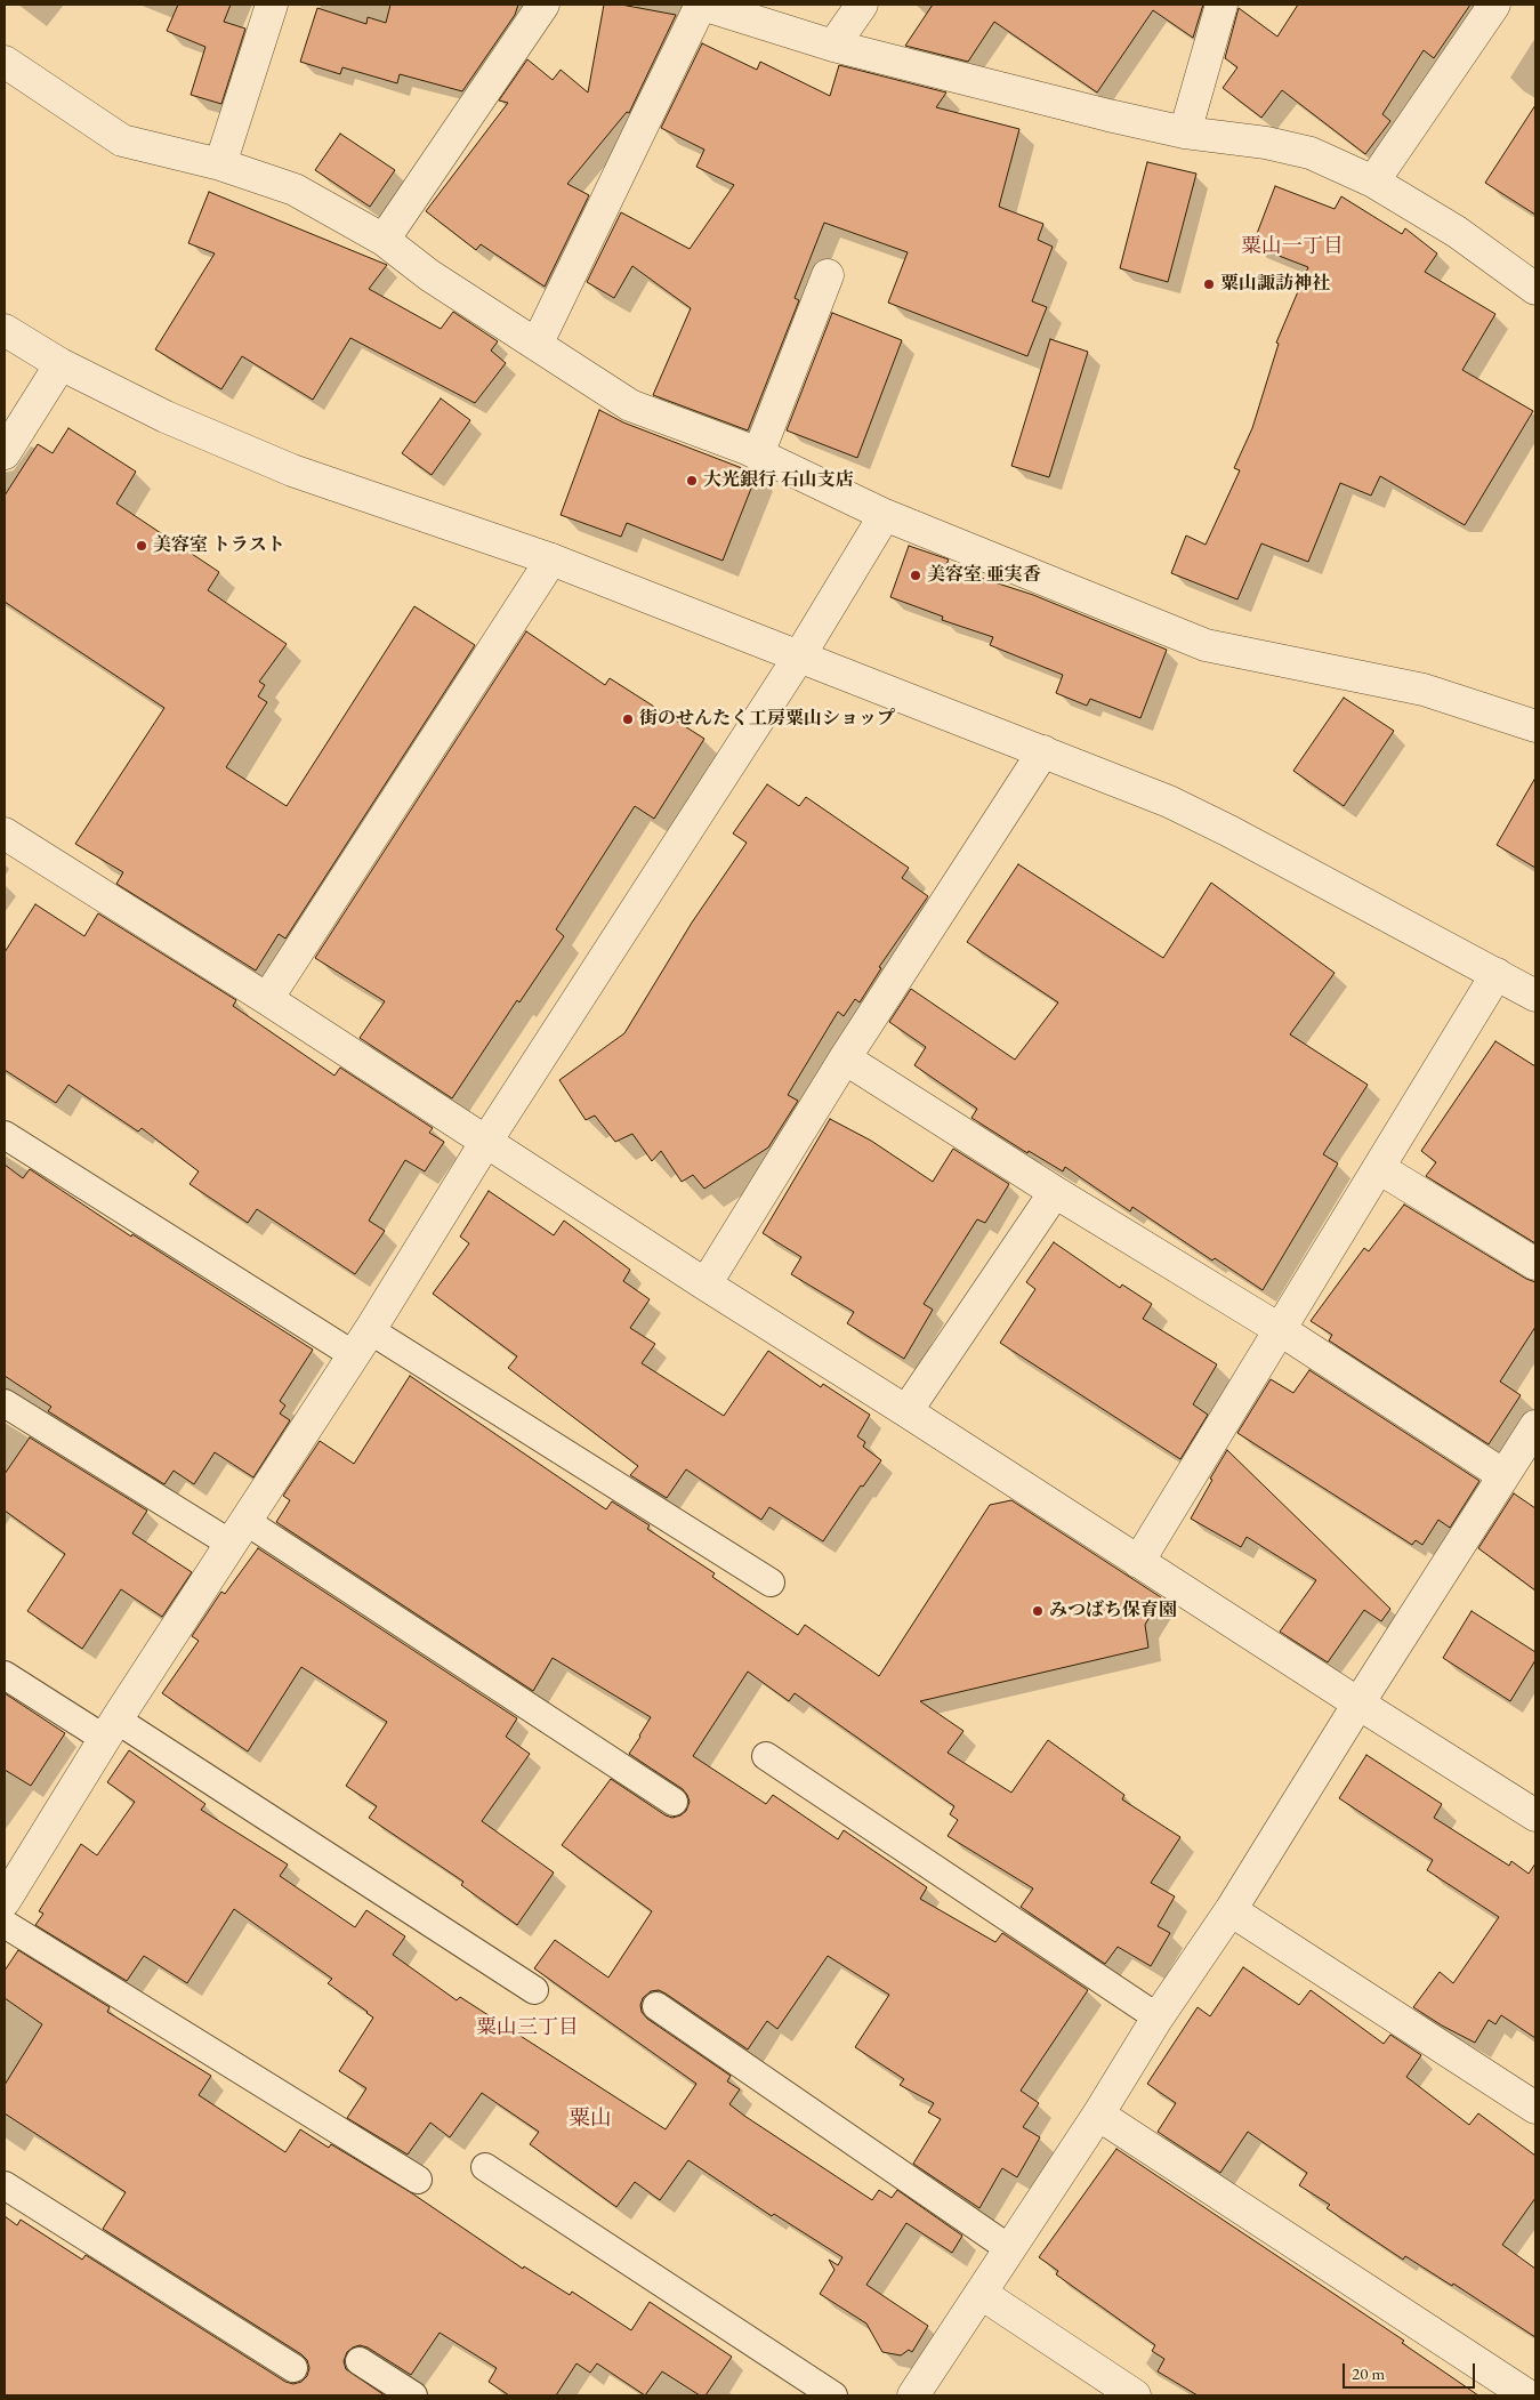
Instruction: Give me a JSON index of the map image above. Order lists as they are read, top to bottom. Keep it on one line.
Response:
{"districts":["粟山一丁目","粟山三丁目","粟山"],"places":["粟山諏訪神社","大光銀行 石山支店","美容室 トラスト","美容室 亜実香","街のせんたく工房粟山ショップ","みつばち保育園"],"scale_bar":"20 m"}
